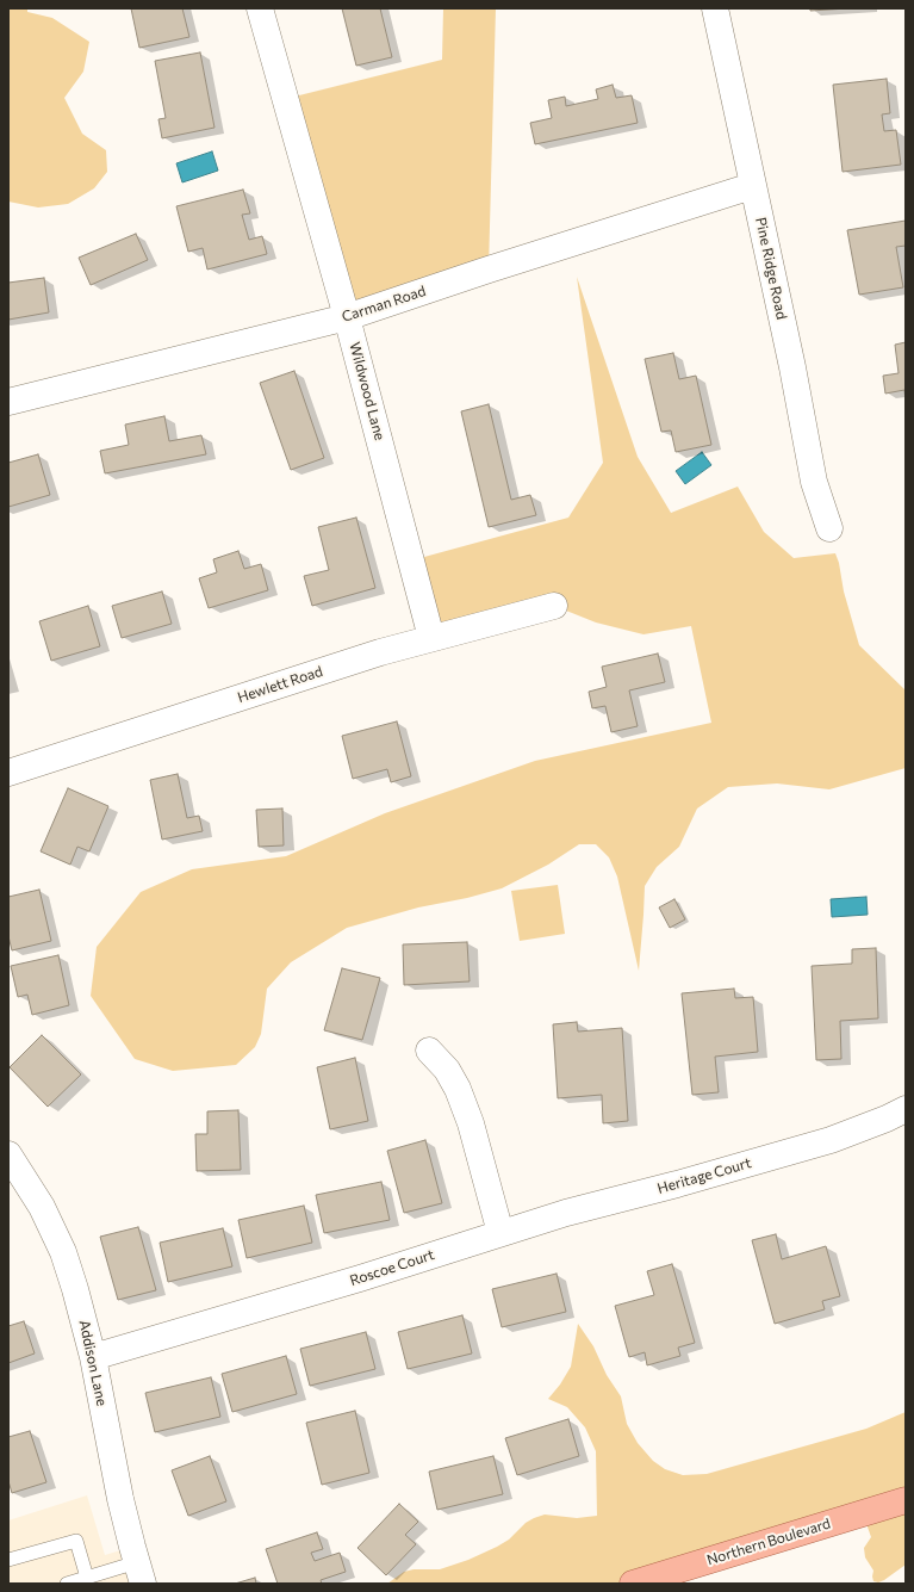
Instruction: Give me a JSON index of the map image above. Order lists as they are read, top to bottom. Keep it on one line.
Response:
{"streets":{"main road":["Northern Boulevard"],"street":["Pine Ridge Road","Carman Road","Wildwood Lane","Hewlett Road","Heritage Court","Roscoe Court","Addison Lane"]},"crossings":[["Pine Ridge Road","Carman Road"],["Carman Road","Wildwood Lane"],["Wildwood Lane","Hewlett Road"],["Heritage Court","Roscoe Court"],["Roscoe Court","Addison Lane"]]}
